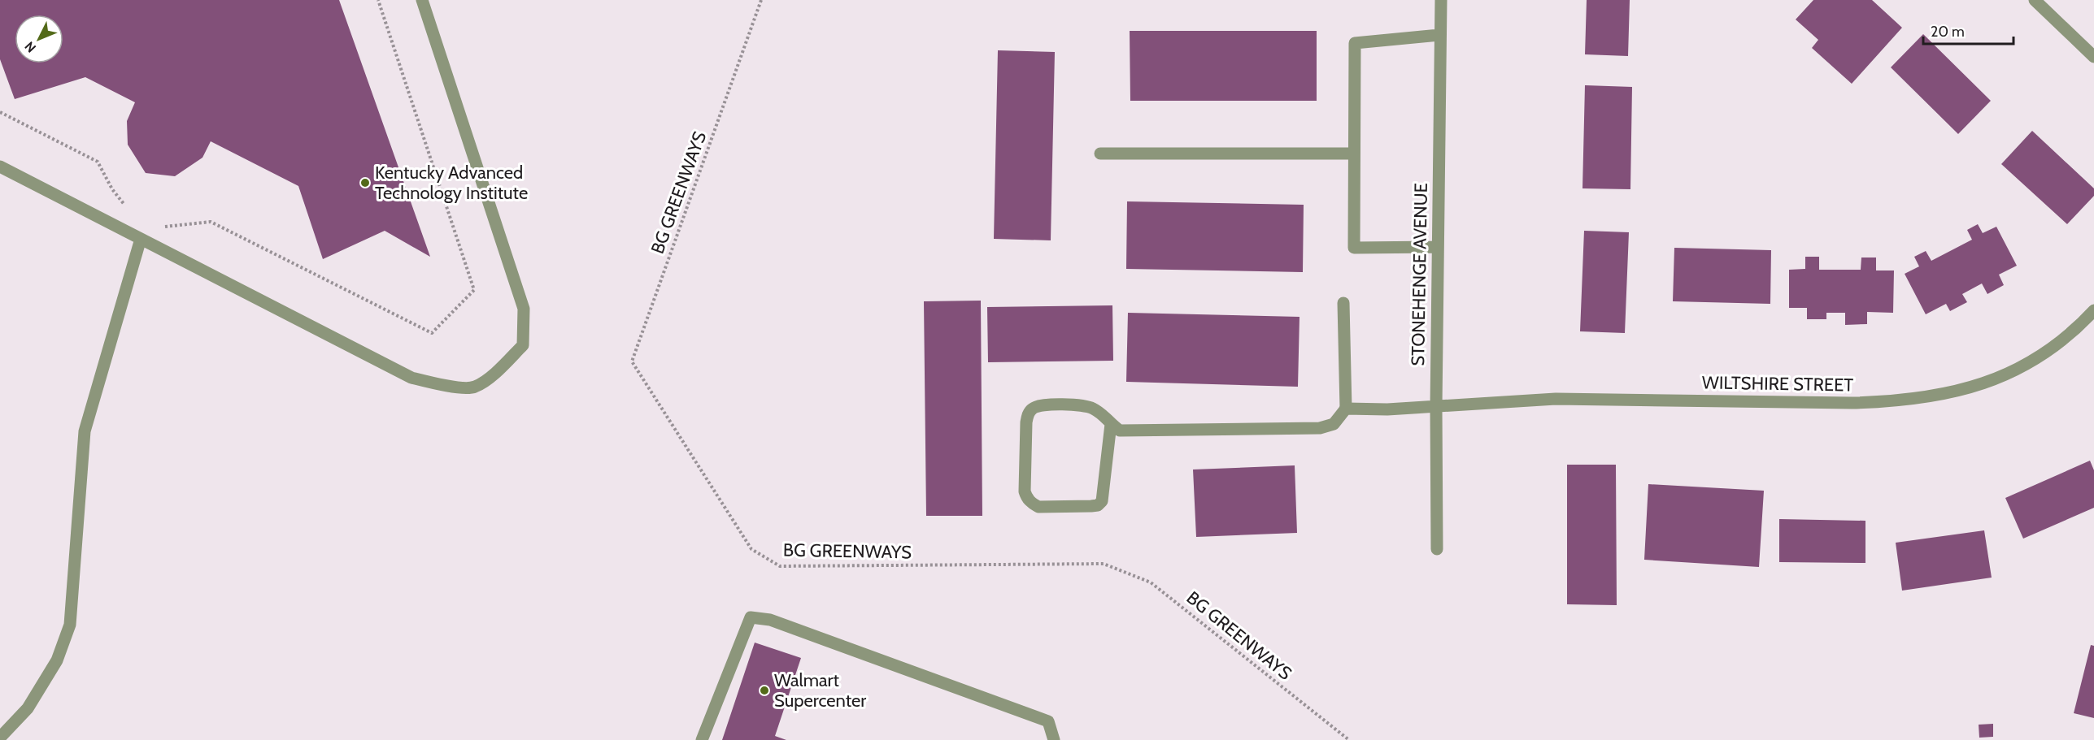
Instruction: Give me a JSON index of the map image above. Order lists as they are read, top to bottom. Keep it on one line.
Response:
{"streets":{"street":["STONEHENGE AVENUE","WILTSHIRE STREET"],"path":["BG GREENWAYS"]},"crossings":[["STONEHENGE AVENUE","WILTSHIRE STREET"]],"places":["Kentucky Advanced Technology Institute","Walmart Supercenter"],"scale_bar":"20 m","north":"bottom left"}
